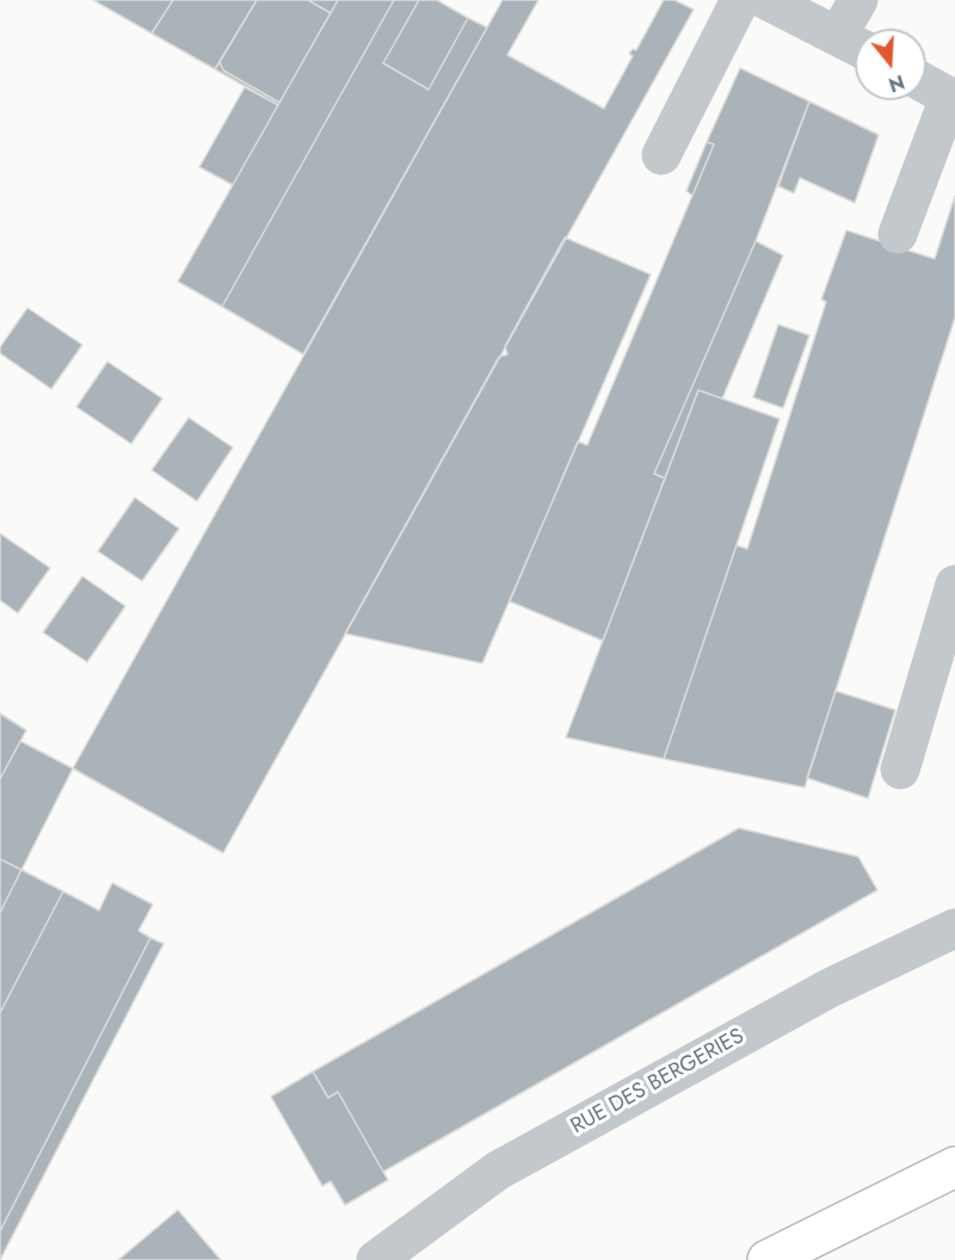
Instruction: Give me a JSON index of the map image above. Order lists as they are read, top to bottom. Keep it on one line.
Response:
{"streets":{"street":["RUE DES BERGERIES"]},"north":"bottom"}
